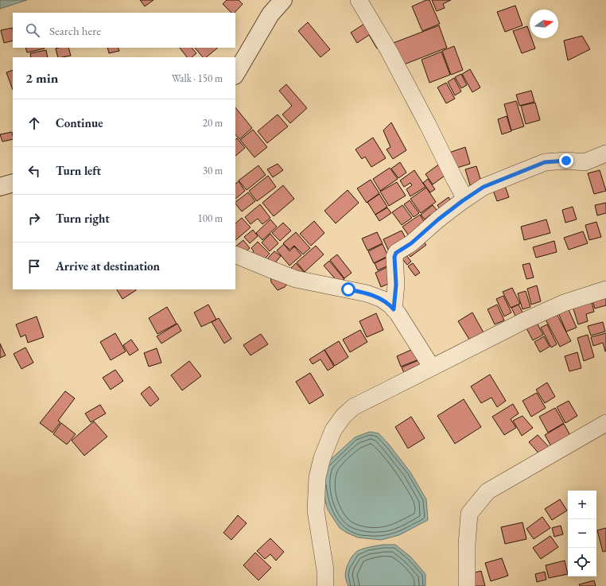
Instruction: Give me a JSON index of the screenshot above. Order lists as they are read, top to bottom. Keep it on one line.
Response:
{"north":"right","page":{"search":"Search here","heading":["2 min","Walk · 150 m"],"list":[["Continue","20 m"],["Turn left","30 m"],["Turn right","100 m"],"Arrive at destination"],"map_buttons":["+","−"]}}
